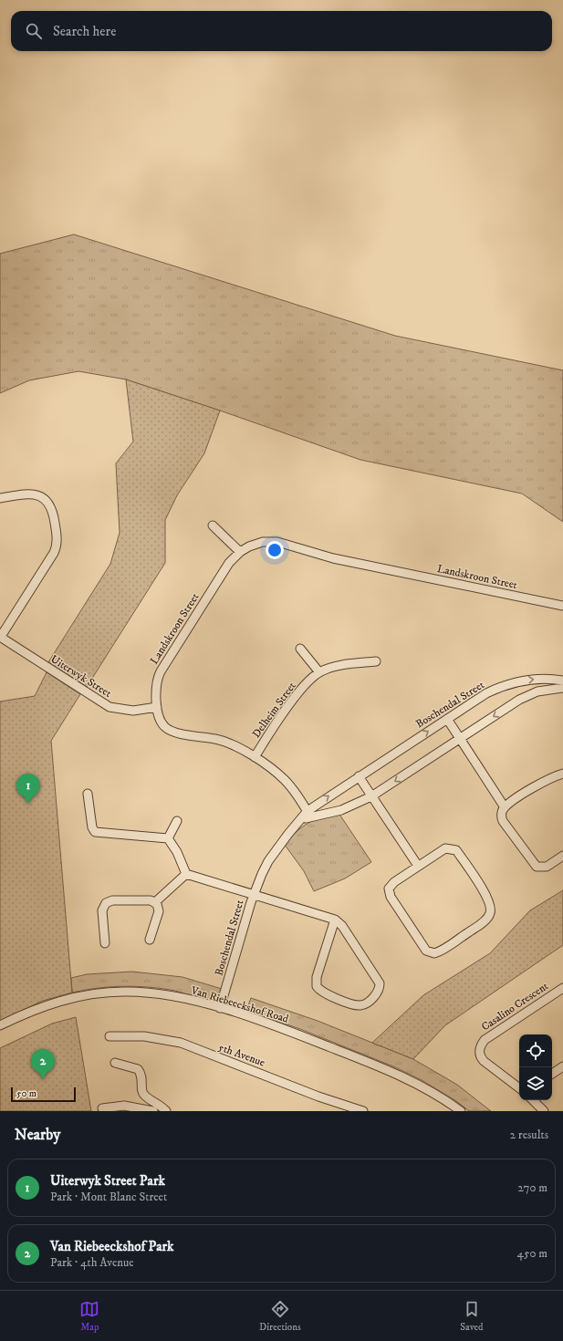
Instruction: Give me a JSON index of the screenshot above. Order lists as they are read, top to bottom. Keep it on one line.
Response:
{"streets":{"street":["Landskroon Street","Uiterwyk Street","Boschendal Street","Delheim Street","Van Riebeeckshof Road","Casalino Crescent","5th Avenue"]},"crossings":[["Landskroon Street","Uiterwyk Street"],["Landskroon Street","Boschendal Street"],["Landskroon Street","Delheim Street"],["Boschendal Street","Van Riebeeckshof Road"]],"scale_bar":"50 m","page":{"search":"Search here","pins":["1","2"],"scale":"50 m","heading":["Nearby","2 results"],"list":[{"mark":"1","name":"Uiterwyk Street Park","note":"Park · Mont Blanc Street","value":"270 m"},{"mark":"2","name":"Van Riebeeckshof Park","note":"Park · 4th Avenue","value":"450 m"}],"nav":["Map","Directions","Saved"]}}
